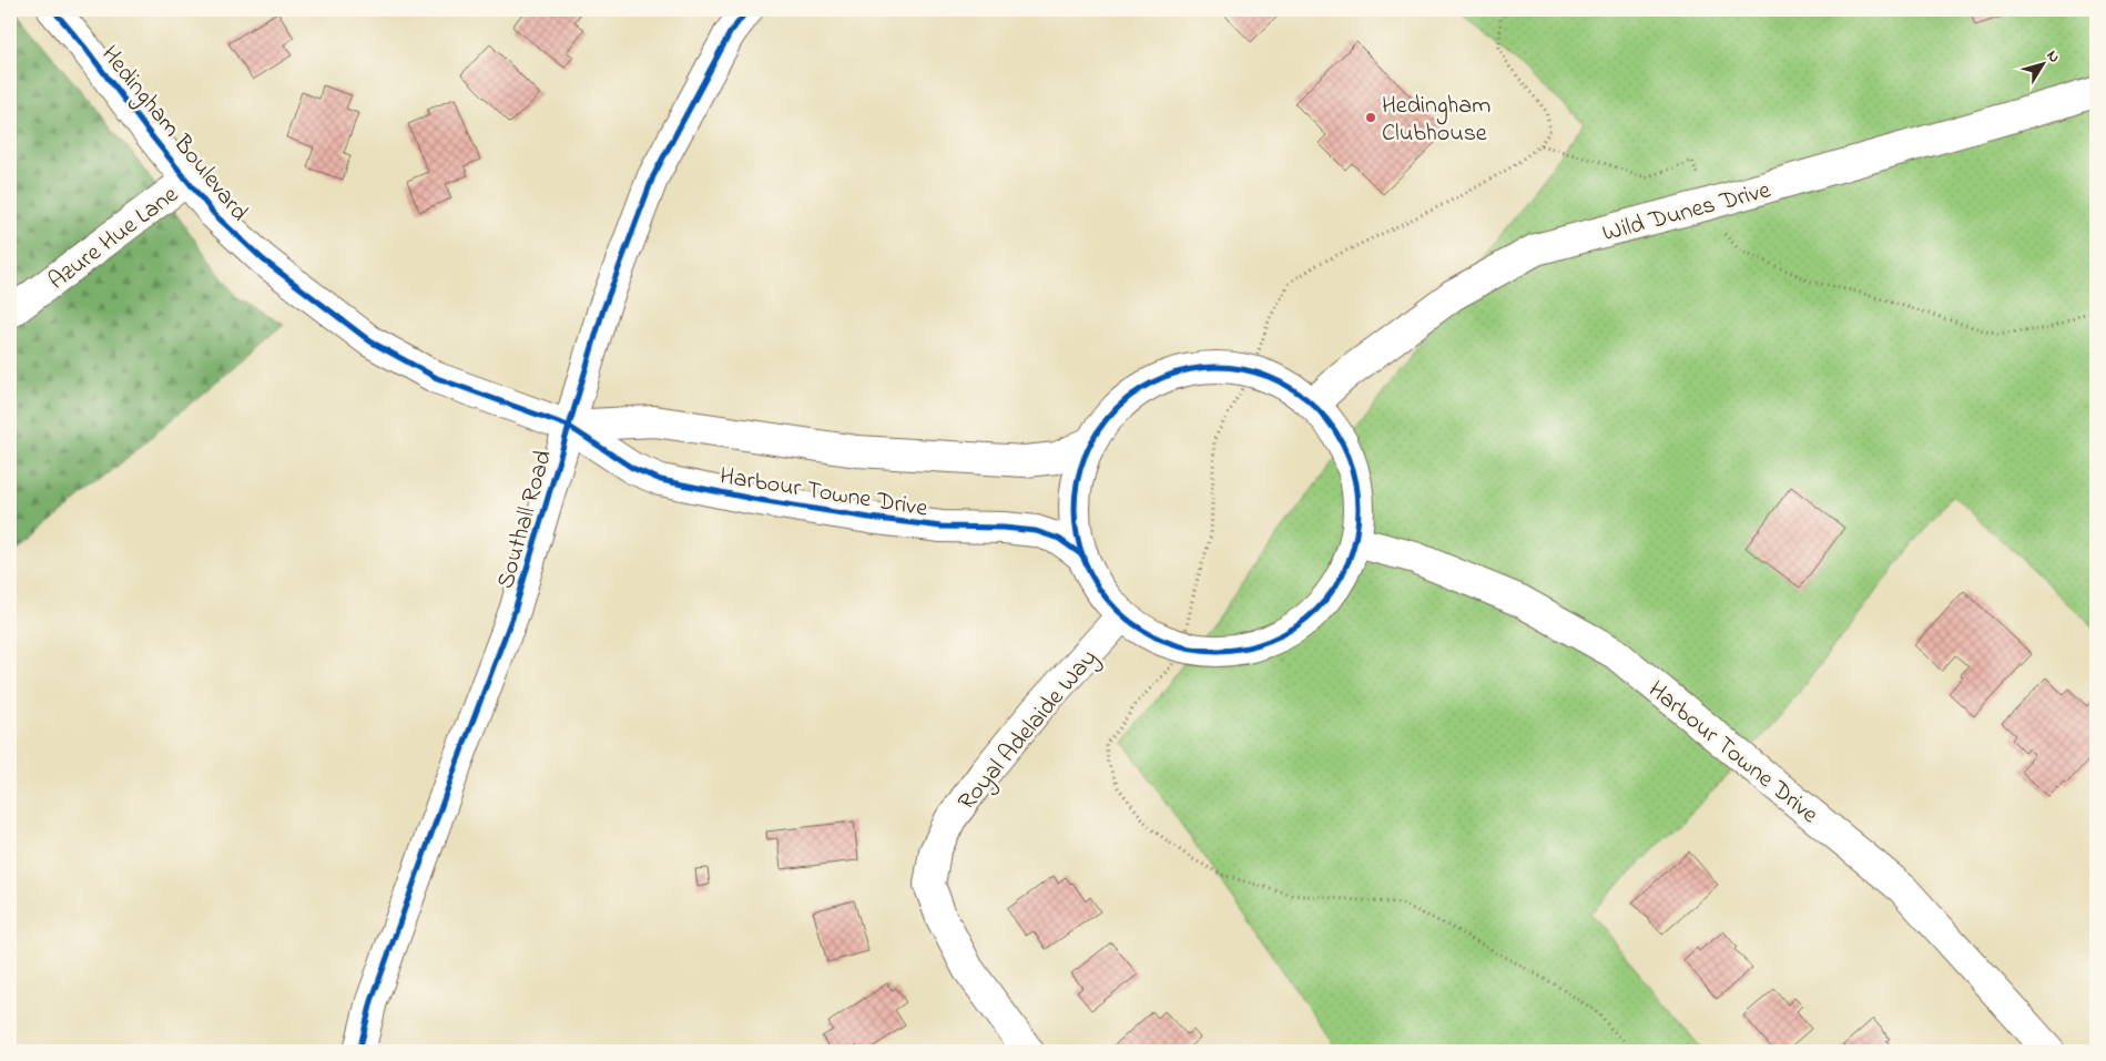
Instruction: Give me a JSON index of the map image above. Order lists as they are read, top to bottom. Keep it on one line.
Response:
{"streets":{"street":["Hedingham Boulevard","Wild Dunes Drive","Azure Hue Lane","Harbour Towne Drive","Southall Road","Royal Adelaide Way"]},"crossings":[["Hedingham Boulevard","Azure Hue Lane"],["Hedingham Boulevard","Harbour Towne Drive"],["Hedingham Boulevard","Southall Road"],["Wild Dunes Drive","Harbour Towne Drive"],["Harbour Towne Drive","Southall Road"],["Harbour Towne Drive","Royal Adelaide Way"]],"places":["Hedingham Clubhouse"],"north":"top right"}
